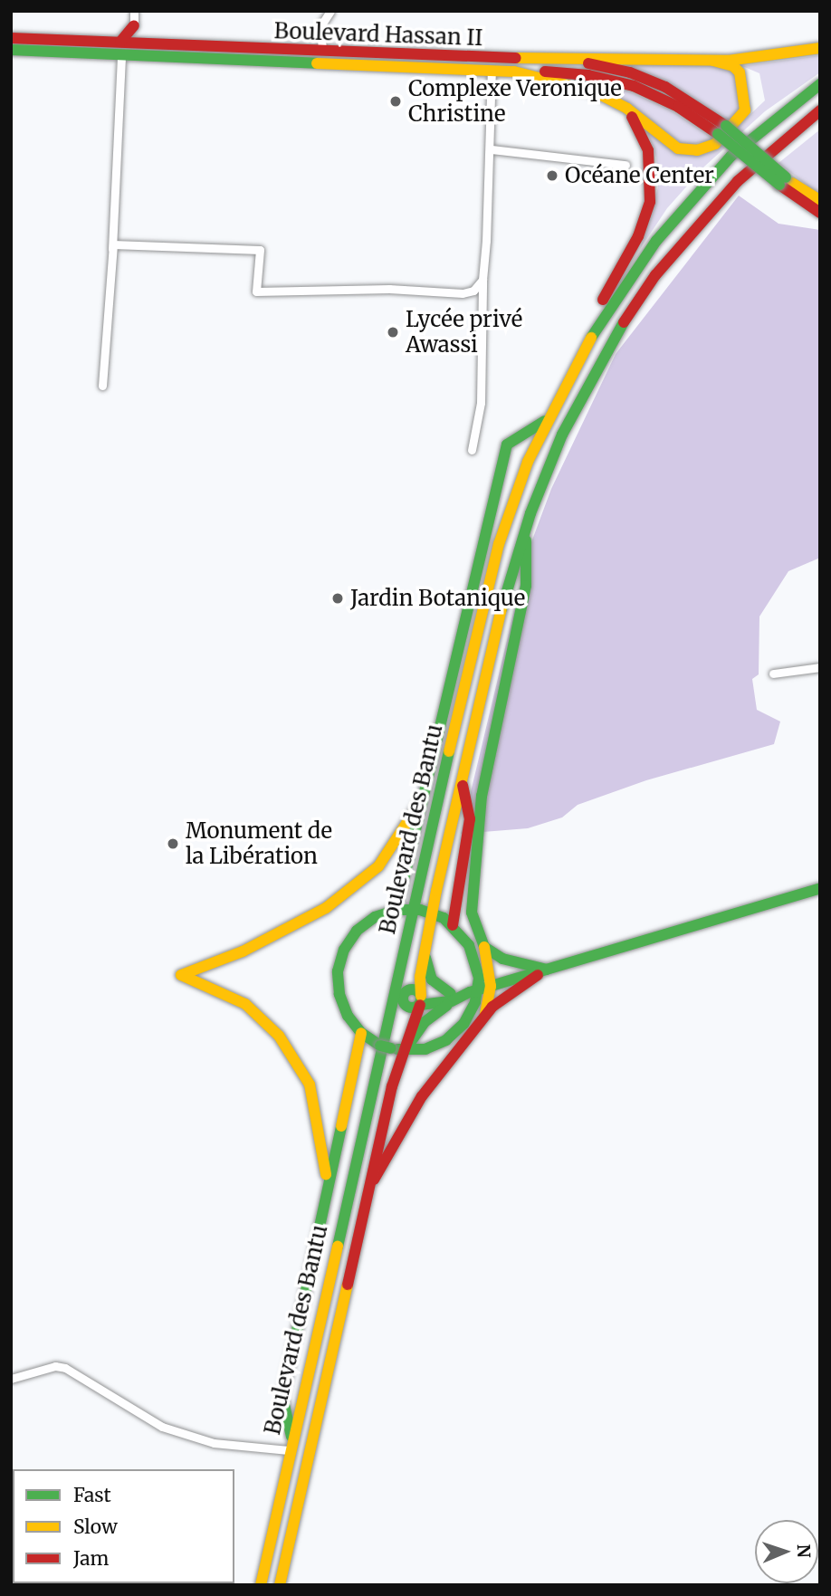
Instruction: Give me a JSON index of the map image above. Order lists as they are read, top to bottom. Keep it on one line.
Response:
{"streets":{"main road":["Boulevard Hassan II","Boulevard des Bantu"]},"places":["Complexe Veronique Christine","Océane Center","Lycée privé Awassi","Jardin Botanique","Monument de la Libération"],"legend":["Fast","Slow","Jam"],"north":"right"}
